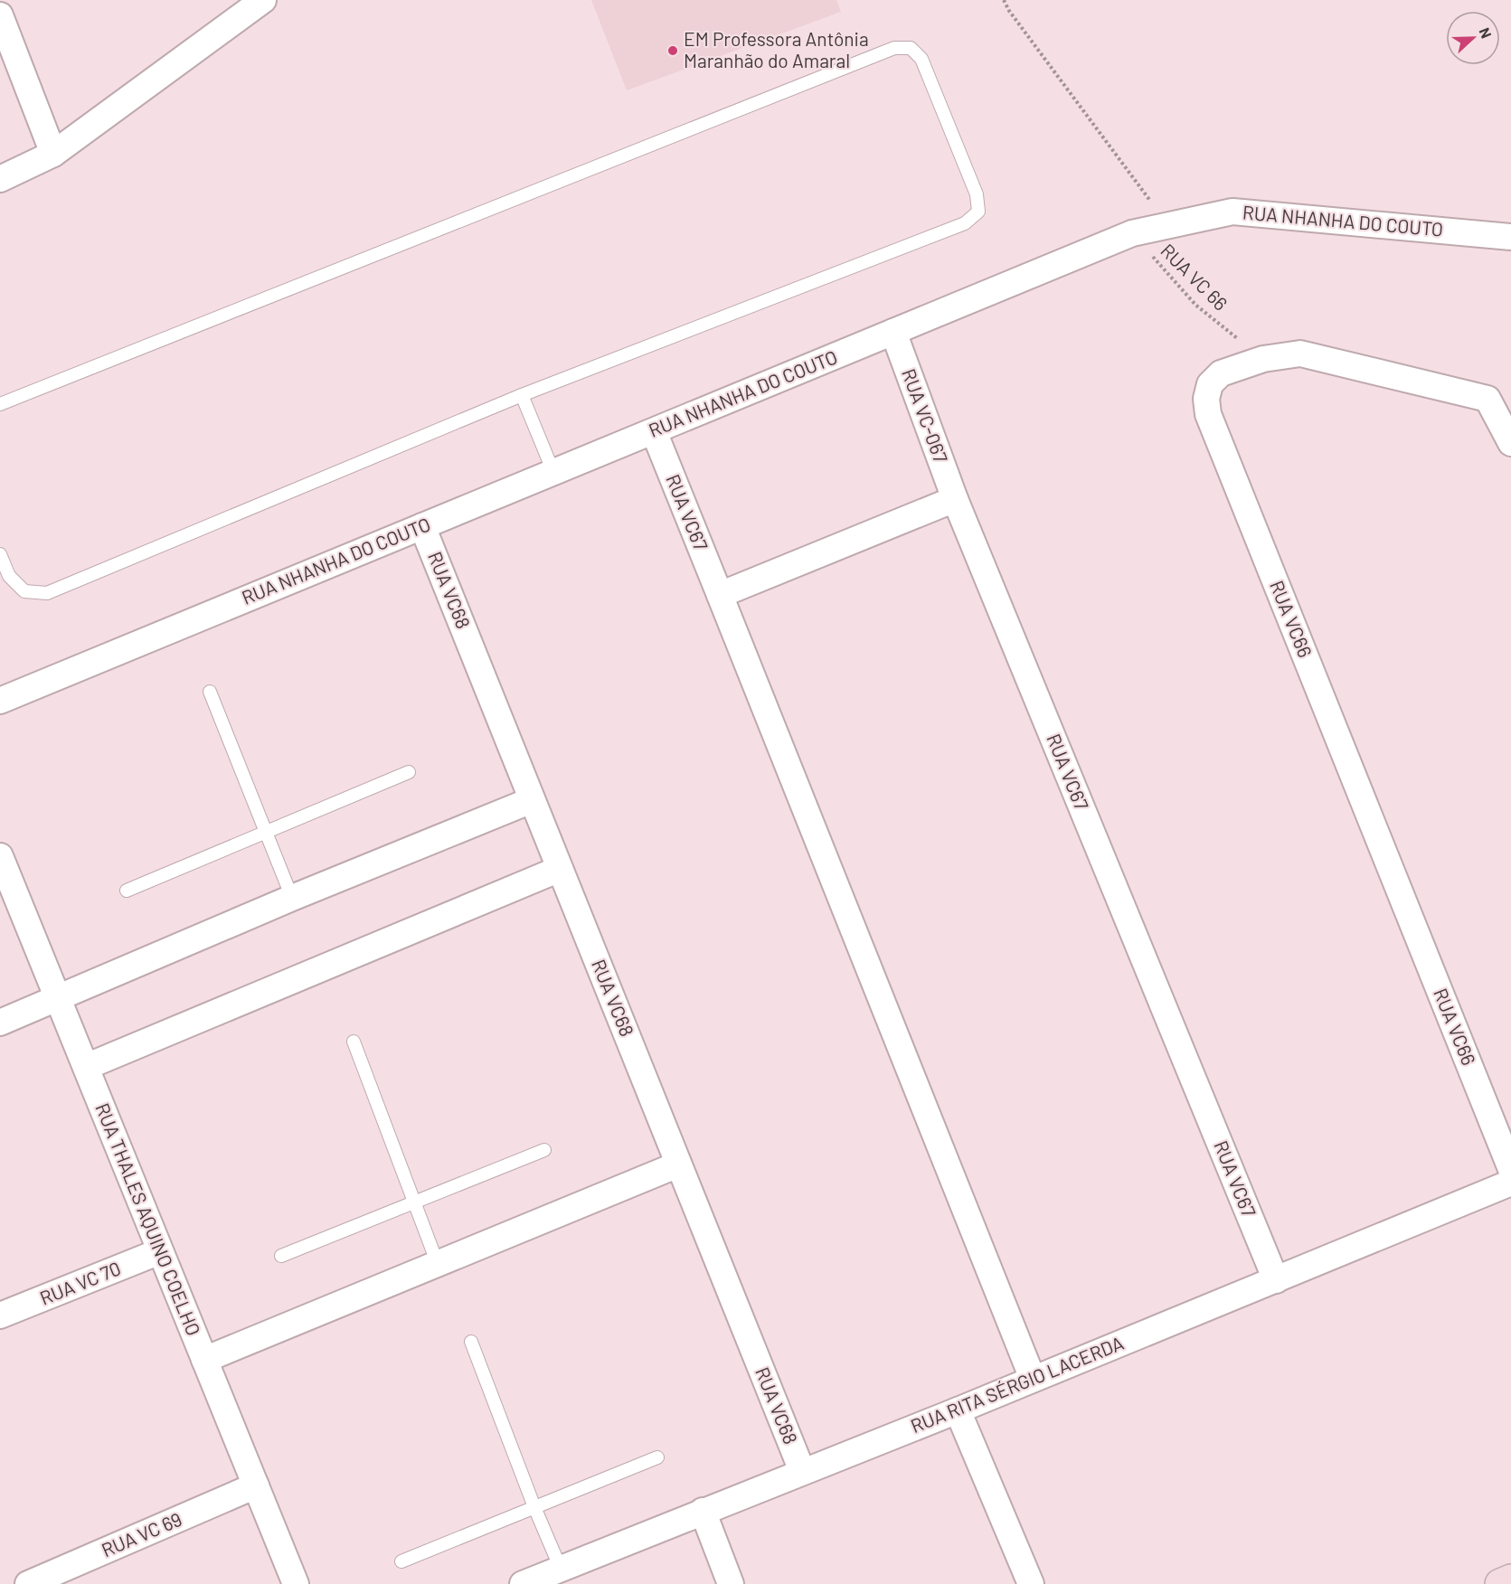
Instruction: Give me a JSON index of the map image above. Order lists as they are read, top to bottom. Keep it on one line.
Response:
{"streets":{"street":["RUA NHANHA DO COUTO","RUA VC-067","RUA VC67","RUA VC68","RUA VC66","RUA THALES AQUINO COELHO","RUA VC 70","RUA RITA SÉRGIO LACERDA","RUA VC 69"],"path":["RUA VC 66"]},"crossings":[["RUA NHANHA DO COUTO","RUA VC 66"],["RUA NHANHA DO COUTO","RUA VC-067"],["RUA NHANHA DO COUTO","RUA VC67"],["RUA NHANHA DO COUTO","RUA VC68"],["RUA VC 66","RUA VC66"],["RUA VC-067","RUA VC67"],["RUA VC67","RUA RITA SÉRGIO LACERDA"],["RUA VC68","RUA RITA SÉRGIO LACERDA"],["RUA THALES AQUINO COELHO","RUA VC 70"],["RUA THALES AQUINO COELHO","RUA VC 69"]],"places":["EM Professora Antônia Maranhão do Amaral"],"north":"right"}
